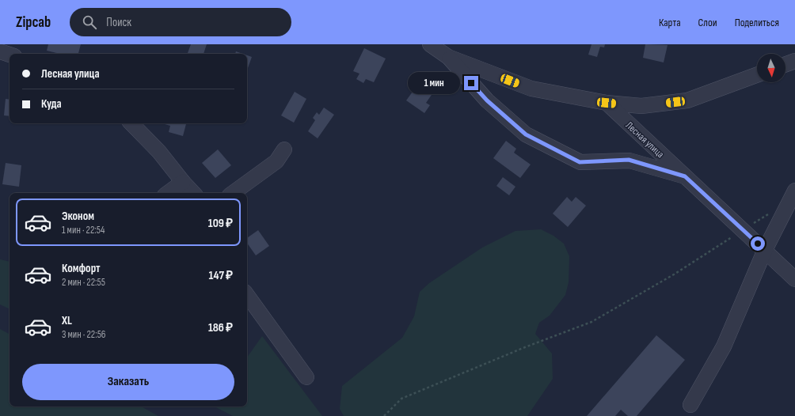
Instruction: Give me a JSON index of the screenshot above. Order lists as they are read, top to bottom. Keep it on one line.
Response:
{"streets":{"street":["Лесная улица"]},"north":"bottom","page":{"header":"Zipcab","search":"Поиск","nav":["Карта","Слои","Поделиться"],"banner":["Лесная улица","Куда"],"bubble":"1 мин","list":[{"name":"Эконом","note":"1 мин · 22:54","value":"109 ₽"},{"name":"Комфорт","note":"2 мин · 22:55","value":"147 ₽"},{"name":"XL","note":"3 мин · 22:56","value":"186 ₽"}],"buttons":"Заказать"}}
